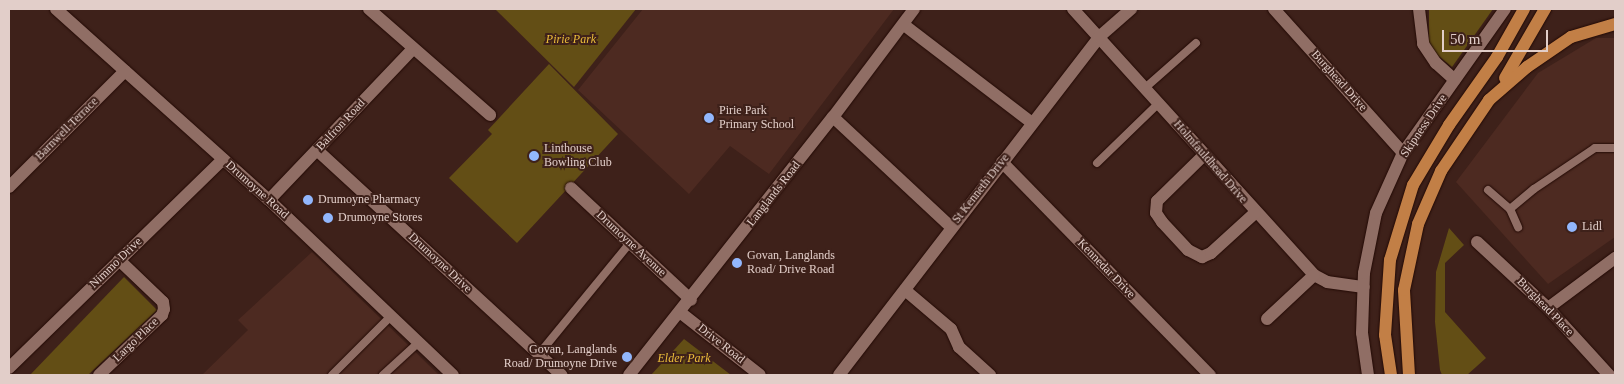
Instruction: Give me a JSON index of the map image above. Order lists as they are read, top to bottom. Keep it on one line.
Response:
{"streets":{"street":["Burghead Drive","Balfron Road","Skipness Drive","Barnwell Terrace","Holmfauldhead Drive","St Kenneth Drive","Drumoyne Road","Langlands Road","Drumoyne Avenue","Nimmo Drive","Drumoyne Drive","Kennedar Drive","Burghead Place","Largo Place","Drive Road"]},"crossings":[["Burghead Drive","Skipness Drive"],["Balfron Road","Drumoyne Road"],["Balfron Road","Drumoyne Drive"],["Skipness Drive","Holmfauldhead Drive"],["Barnwell Terrace","Drumoyne Road"],["Holmfauldhead Drive","St Kenneth Drive"],["St Kenneth Drive","Kennedar Drive"],["Drumoyne Road","Nimmo Drive"],["Langlands Road","Drumoyne Avenue"],["Langlands Road","Drive Road"],["Nimmo Drive","Largo Place"]],"parks":["Pirie Park","Elder Park"],"places":["Pirie Park Primary School","Linthouse Bowling Club","Drumoyne Pharmacy","Drumoyne Stores","Lidl","Govan, Langlands Road/ Drive Road","Govan, Langlands Road/ Drumoyne Drive"],"scale_bar":"50 m"}
